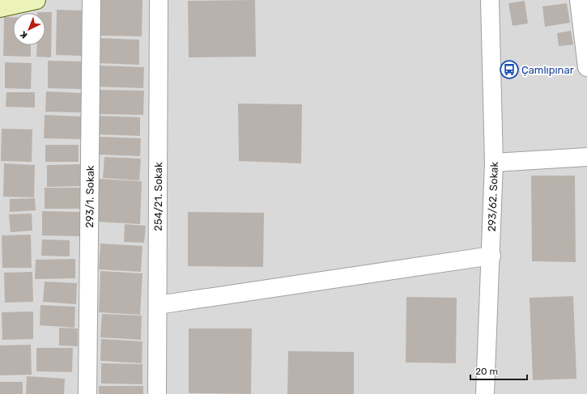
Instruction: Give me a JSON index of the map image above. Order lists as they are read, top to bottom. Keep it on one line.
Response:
{"streets":{"street":["293/1. Sokak","254/21. Sokak","293/62. Sokak"]},"places":{"bus stop":["Çamlıpınar"]},"scale_bar":"20 m","north":"bottom left"}
